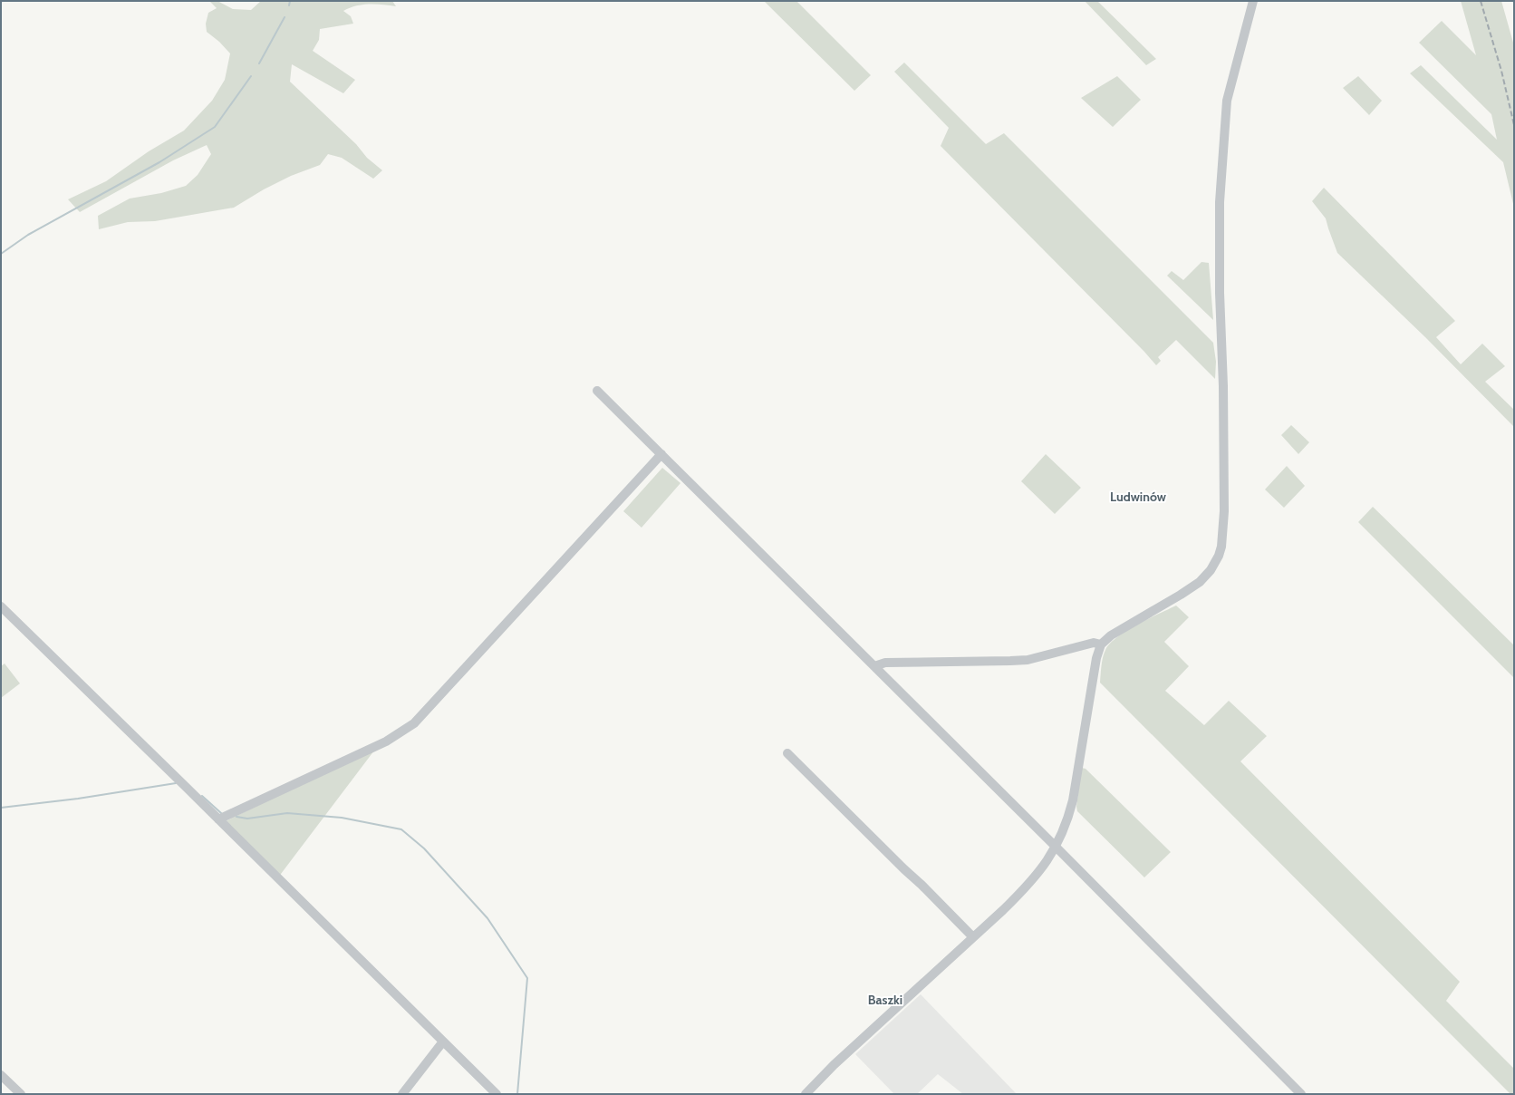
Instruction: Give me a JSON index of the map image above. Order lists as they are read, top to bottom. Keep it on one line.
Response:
{"districts":["Ludwinów","Baszki"]}
